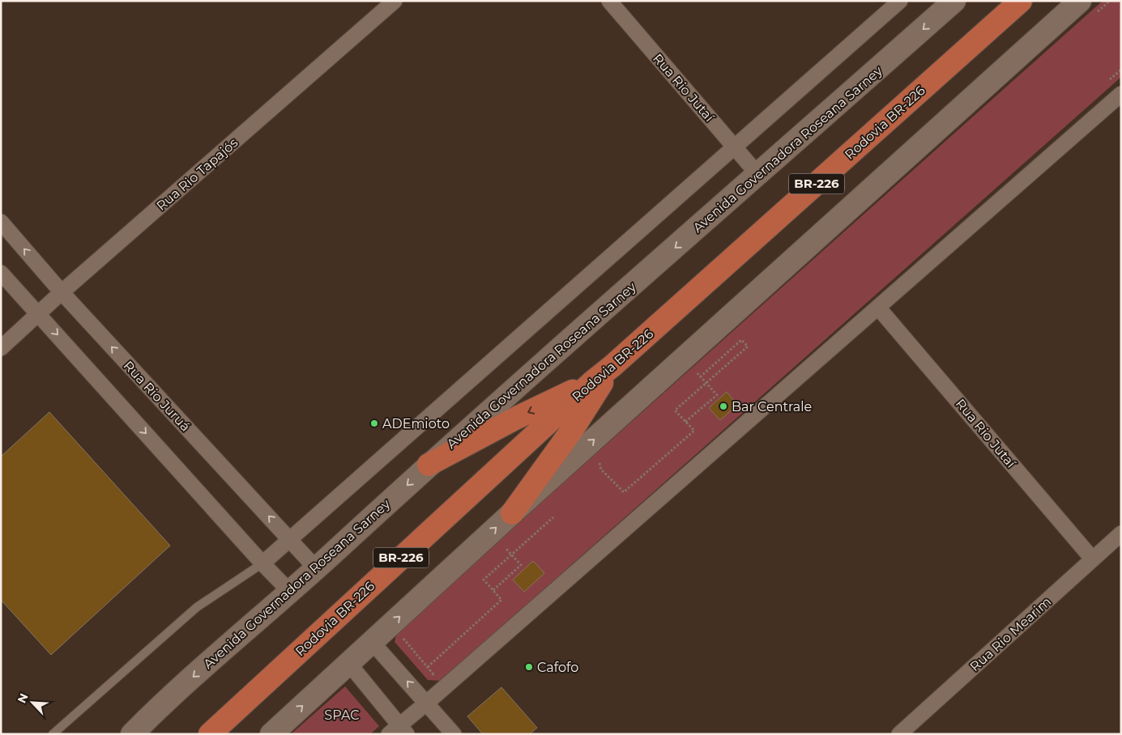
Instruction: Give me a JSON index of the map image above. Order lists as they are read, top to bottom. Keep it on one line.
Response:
{"streets":{"highway":["Rodovia BR-226","BR-226"],"main road":["Avenida Governadora Roseana Sarney"],"street":["Rua Rio Jutaí","Rua Rio Tapajós","Rua Rio Juruá","Rua Rio Mearim"]},"crossings":[["Rua Rio Jutaí","Avenida Governadora Roseana Sarney"],["Rua Rio Jutaí","Rua Rio Mearim"],["Avenida Governadora Roseana Sarney","Rua Rio Juruá"],["Rua Rio Tapajós","Rua Rio Juruá"]],"parks":["SPAC"],"places":["Bar Centrale","ADEmioto","Cafofo"],"north":"top left"}
